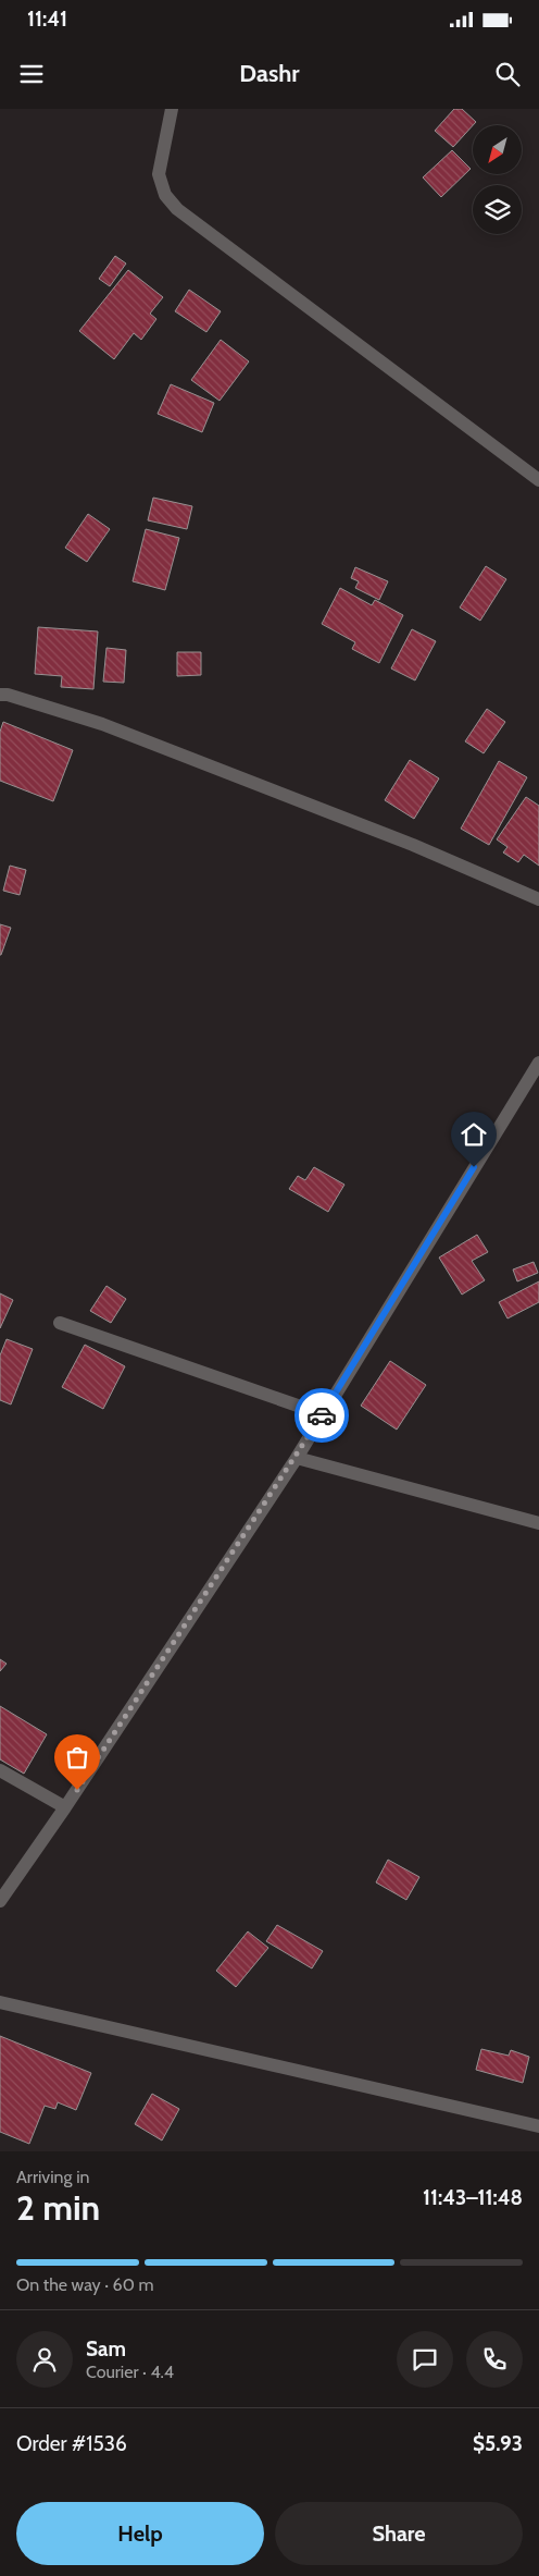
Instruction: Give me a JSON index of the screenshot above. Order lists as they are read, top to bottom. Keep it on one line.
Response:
{"north":"bottom left","page":{"status":"11:41","header":"Dashr","heading":["2 min","Arriving in","11:43–11:48"],"panel":["Sam","Courier · 4.4","Order #1536","$5.93"],"bar":"On the way · 60 m","buttons":["Help","Share"]}}
